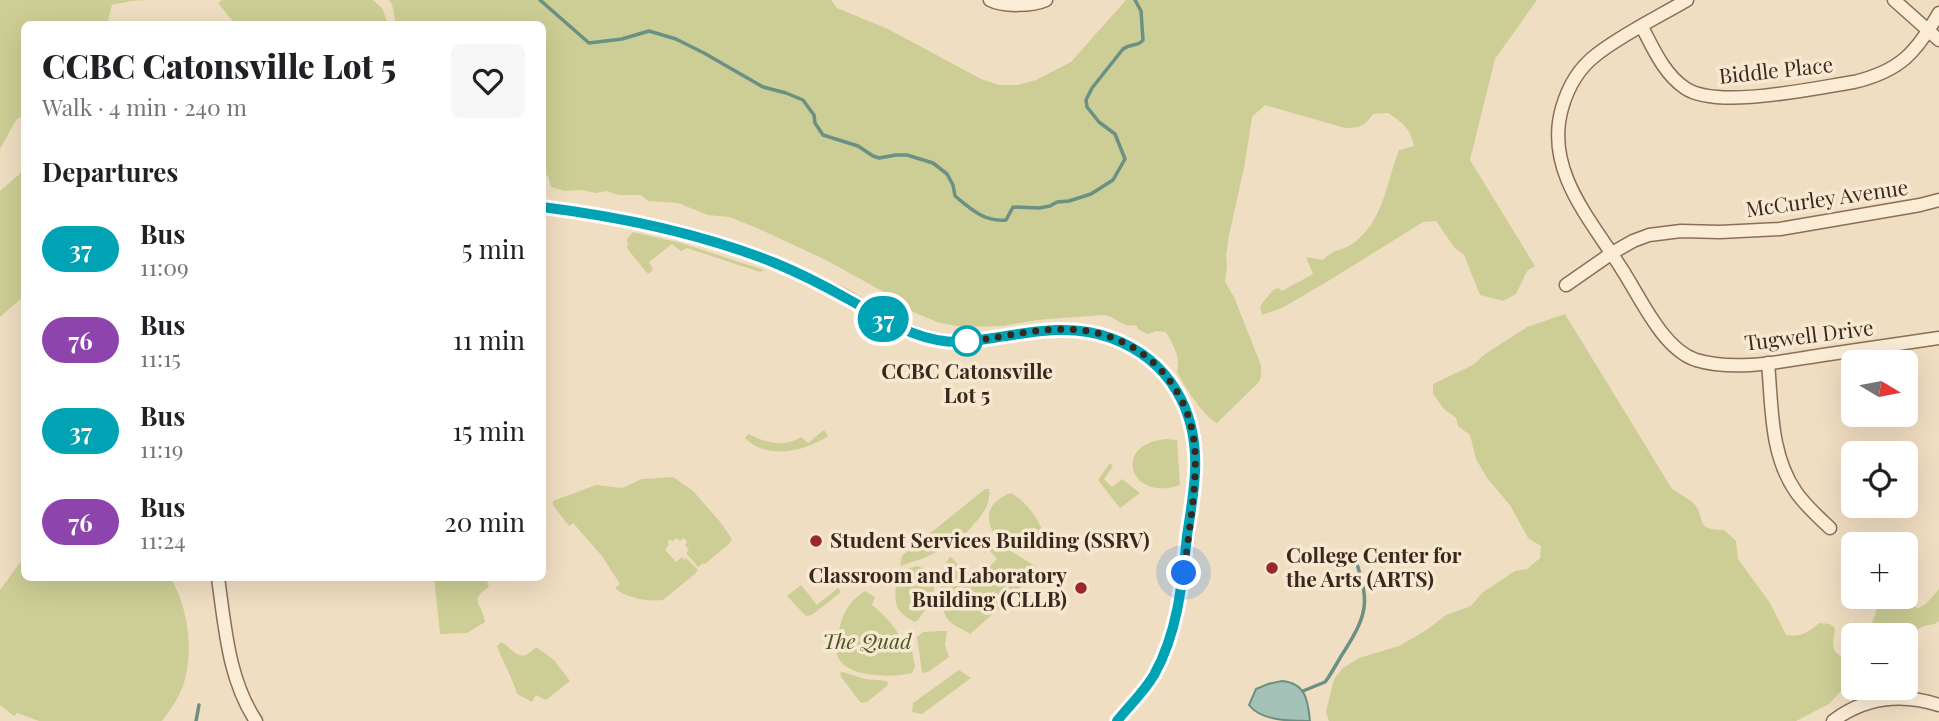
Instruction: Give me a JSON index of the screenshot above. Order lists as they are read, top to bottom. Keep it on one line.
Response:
{"streets":{"street":["Biddle Place","McCurley Avenue","Tugwell Drive"]},"crossings":[["Biddle Place","Tugwell Drive"],["McCurley Avenue","Tugwell Drive"]],"parks":["The Quad"],"places":["CCBC Catonsville Lot 5","Student Services Building (SSRV)","College Center for the Arts (ARTS)","Classroom and Laboratory Building (CLLB)"],"lines":["bus line 37"],"north":"right","page":{"on_map":"37","heading":[["CCBC Catonsville Lot 5","Walk · 4 min · 240 m"],"Departures"],"list":[{"mark":"37","name":"Bus","note":"11:09","value":"5 min"},{"mark":"76","name":"Bus","note":"11:15","value":"11 min"},{"mark":"37","name":"Bus","note":"11:19","value":"15 min"},{"mark":"76","name":"Bus","note":"11:24","value":"20 min"}],"map_buttons":["+","−"]}}
